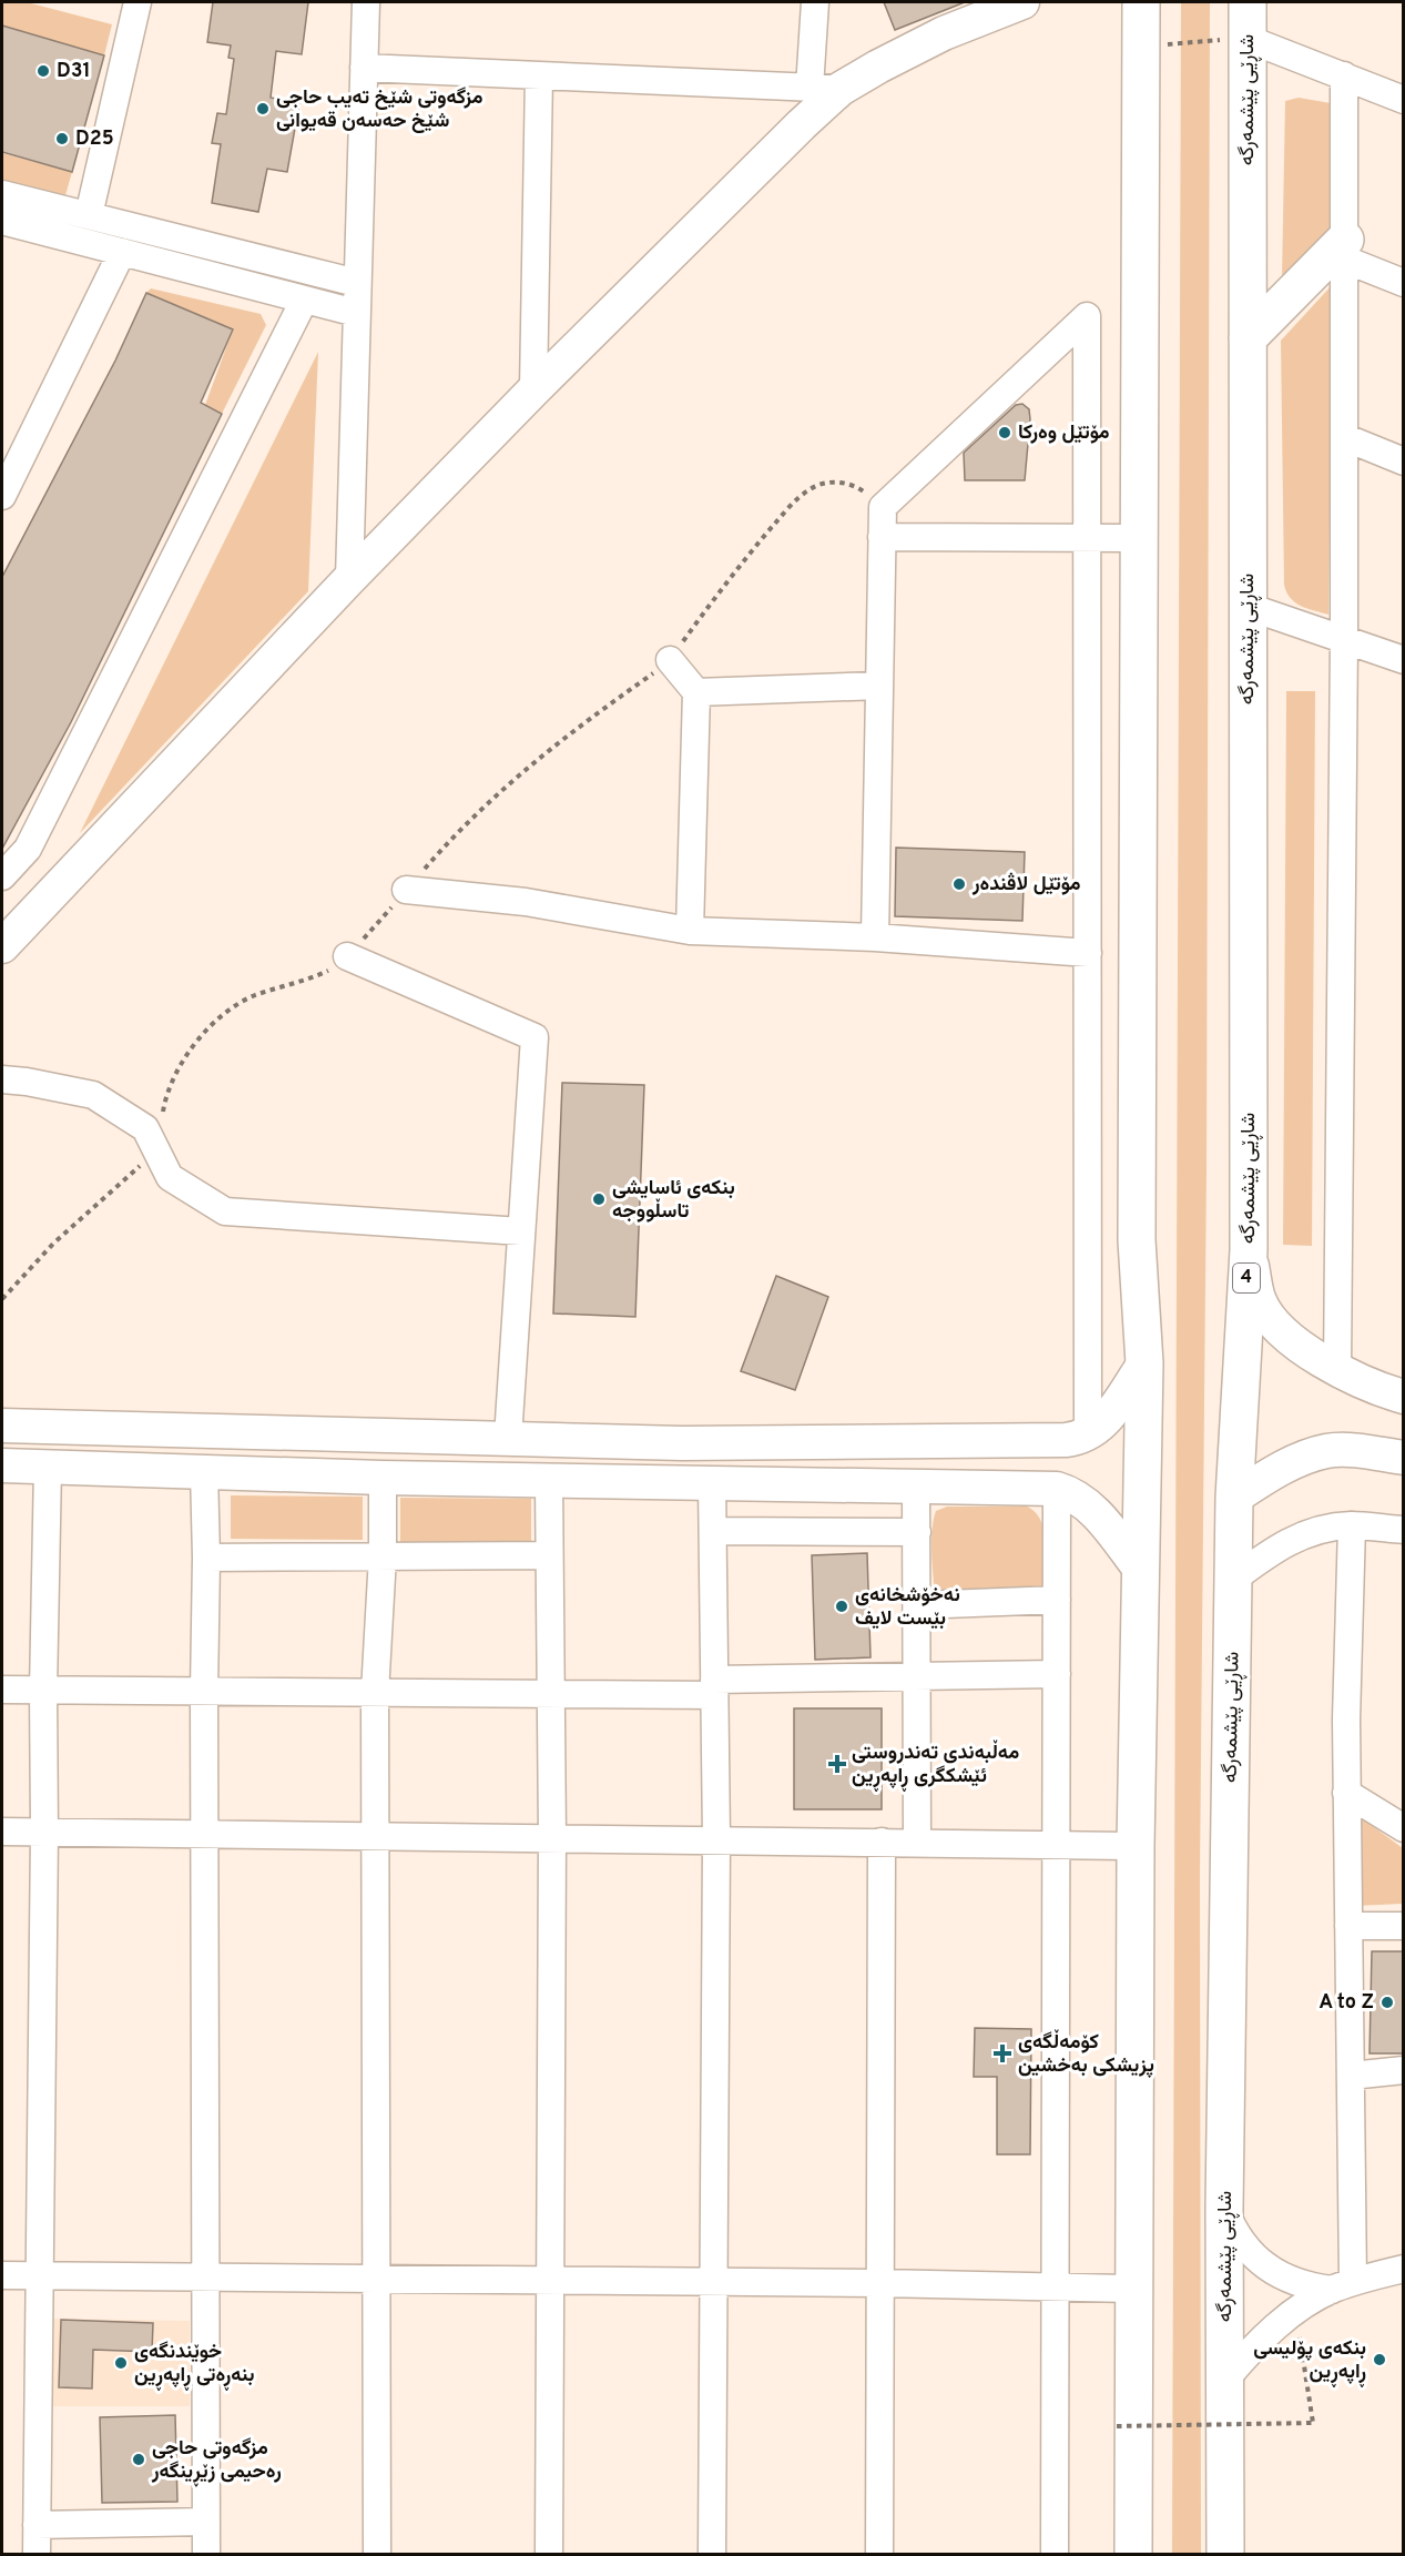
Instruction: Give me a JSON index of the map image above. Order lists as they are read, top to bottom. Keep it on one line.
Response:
{"streets":{"highway":["شاڕێی پێشمەرگە","4"]},"places":{"other":["D31","مزگەوتی شێخ تەیب حاجی شێخ حەسەن قەیوانی","D25","مۆتێل وەرکا","مۆتێل لاڤندەر","بنکەی ئاسایشی تاسڵووجە","نەخۆشخانەی بێست لایف","A to Z","بنکەی پۆلیسی ڕاپەڕین","خوێندنگەی بنەڕەتی ڕاپەڕین","مزگەوتی حاجی رەحیمی زێڕینگەر"],"health":["مەڵبەندی تەندروستی ئێشکگری ڕاپەڕین","کۆمەڵگەی پزیشکی بەخشین"]}}
